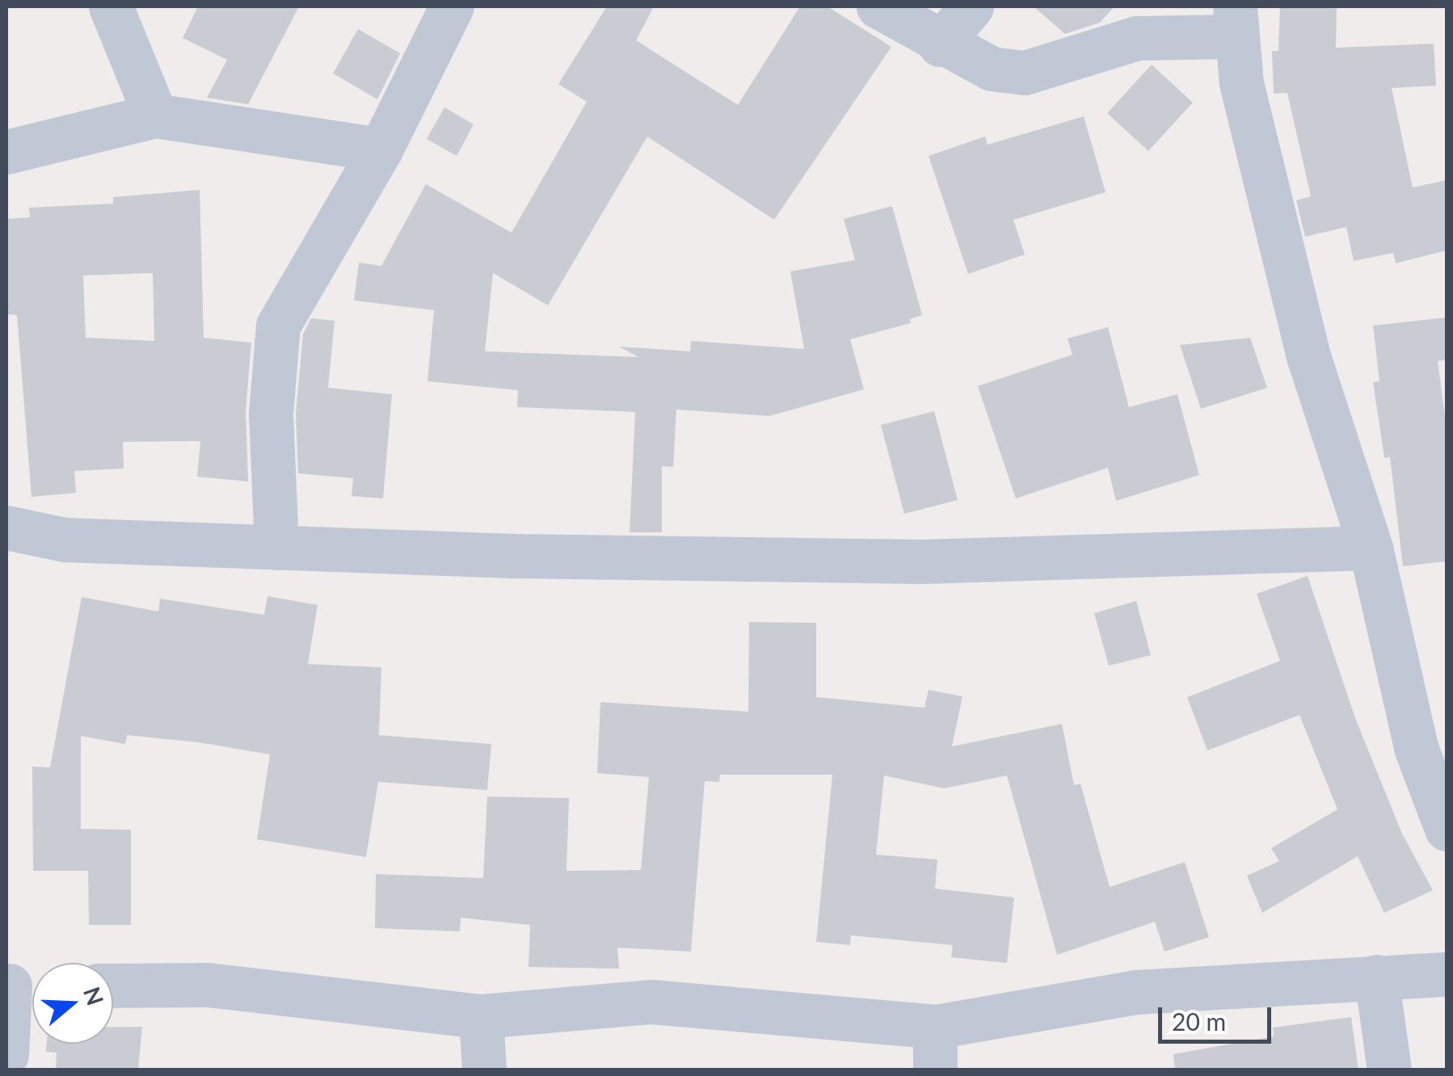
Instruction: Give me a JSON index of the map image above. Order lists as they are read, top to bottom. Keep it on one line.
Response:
{"scale_bar":"20 m","north":"right"}
